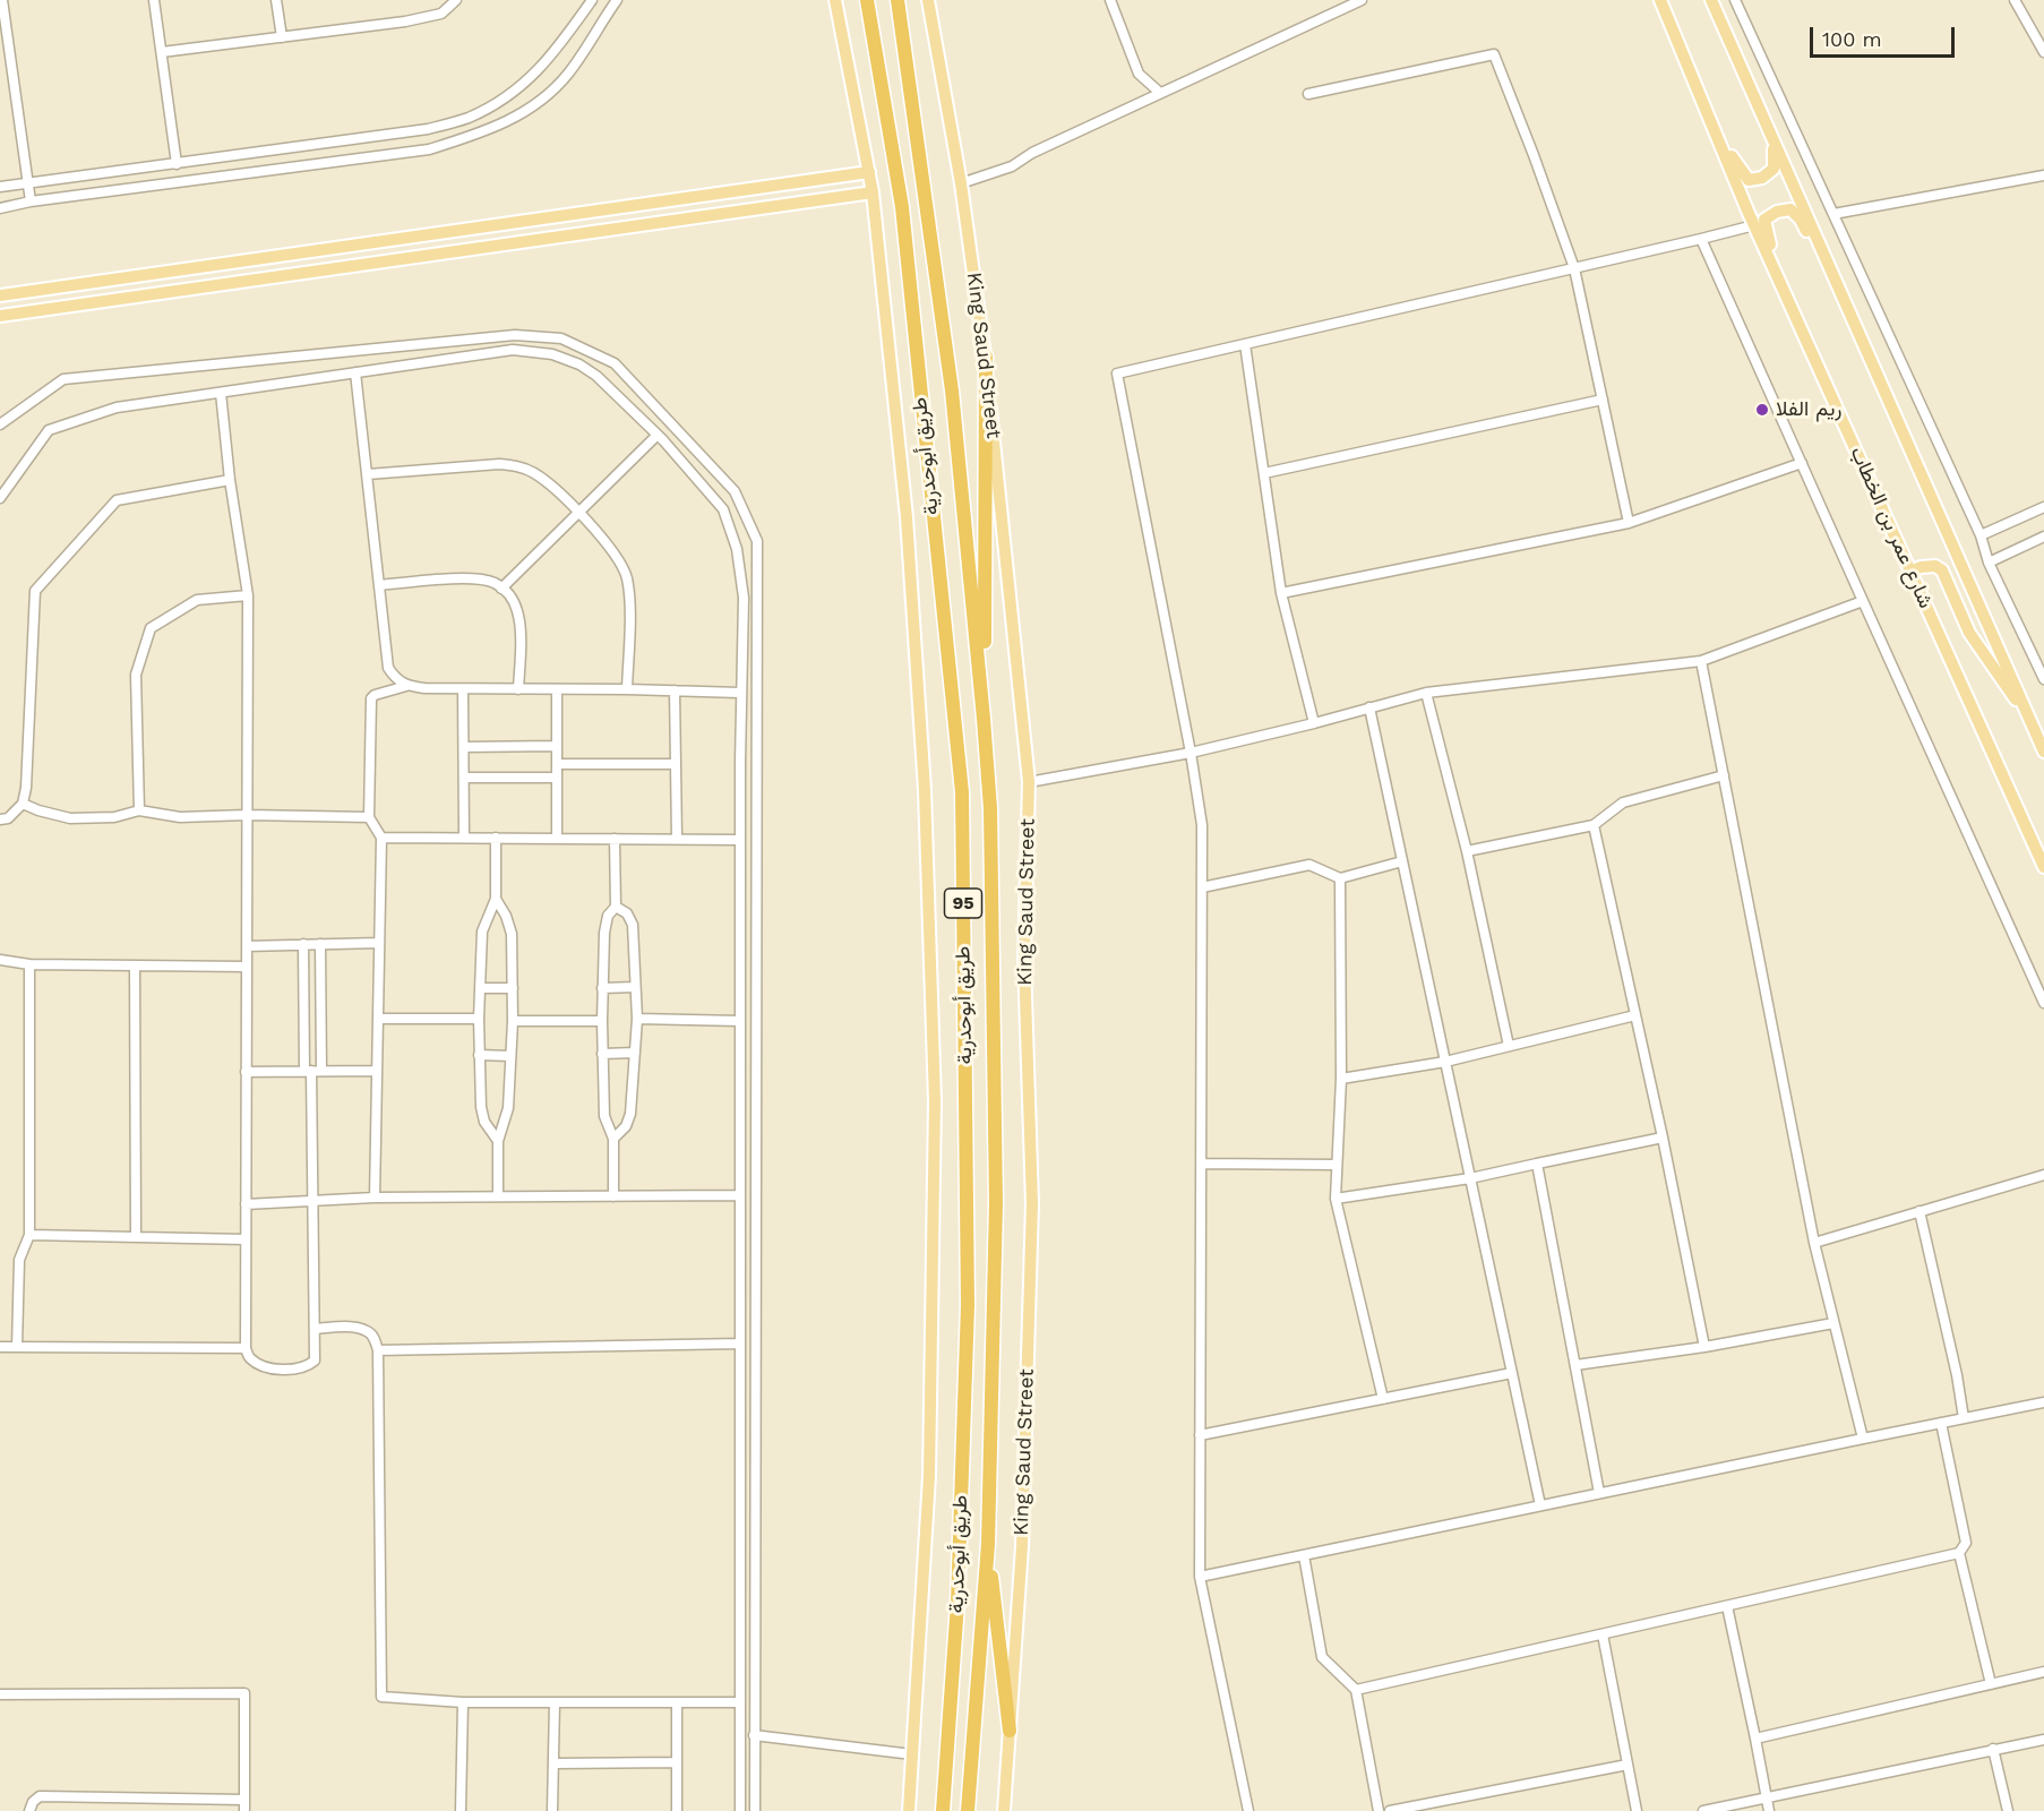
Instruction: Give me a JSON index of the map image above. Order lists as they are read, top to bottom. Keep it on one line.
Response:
{"streets":{"highway":["طريق أبوحدرية","95"],"main road":["King Saud Street","شارع عمر بن الخطاب"]},"places":["ريم الفلا"],"scale_bar":"100 m"}
